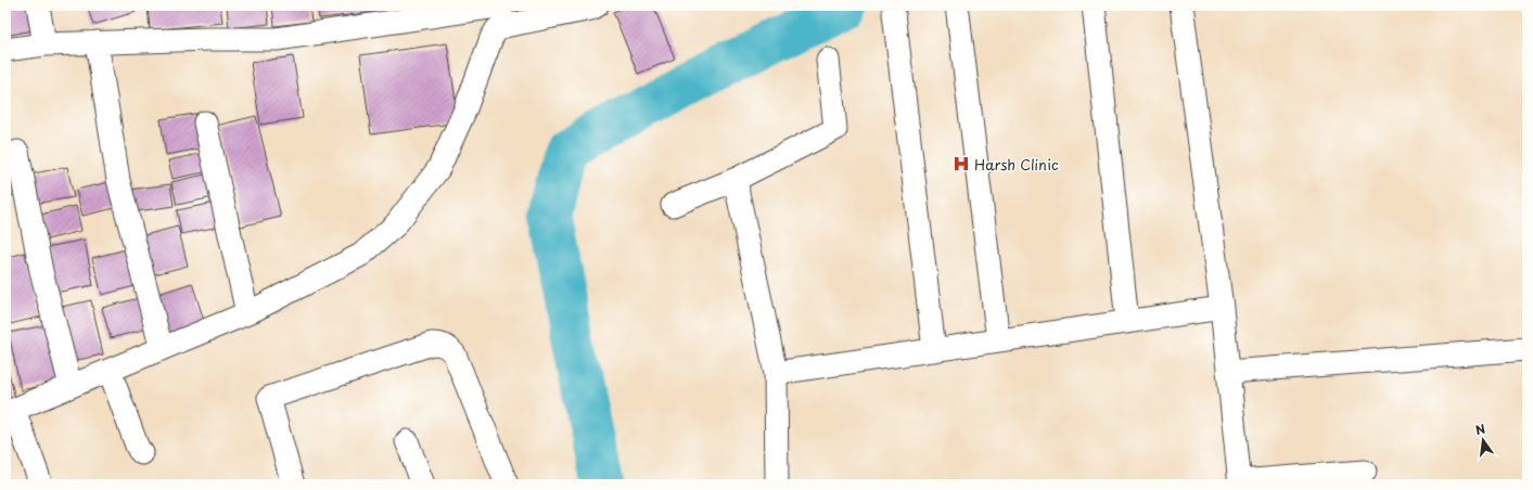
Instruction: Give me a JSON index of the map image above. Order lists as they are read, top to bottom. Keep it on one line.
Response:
{"places":{"hospital":["Harsh Clinic"]},"north":"top"}
